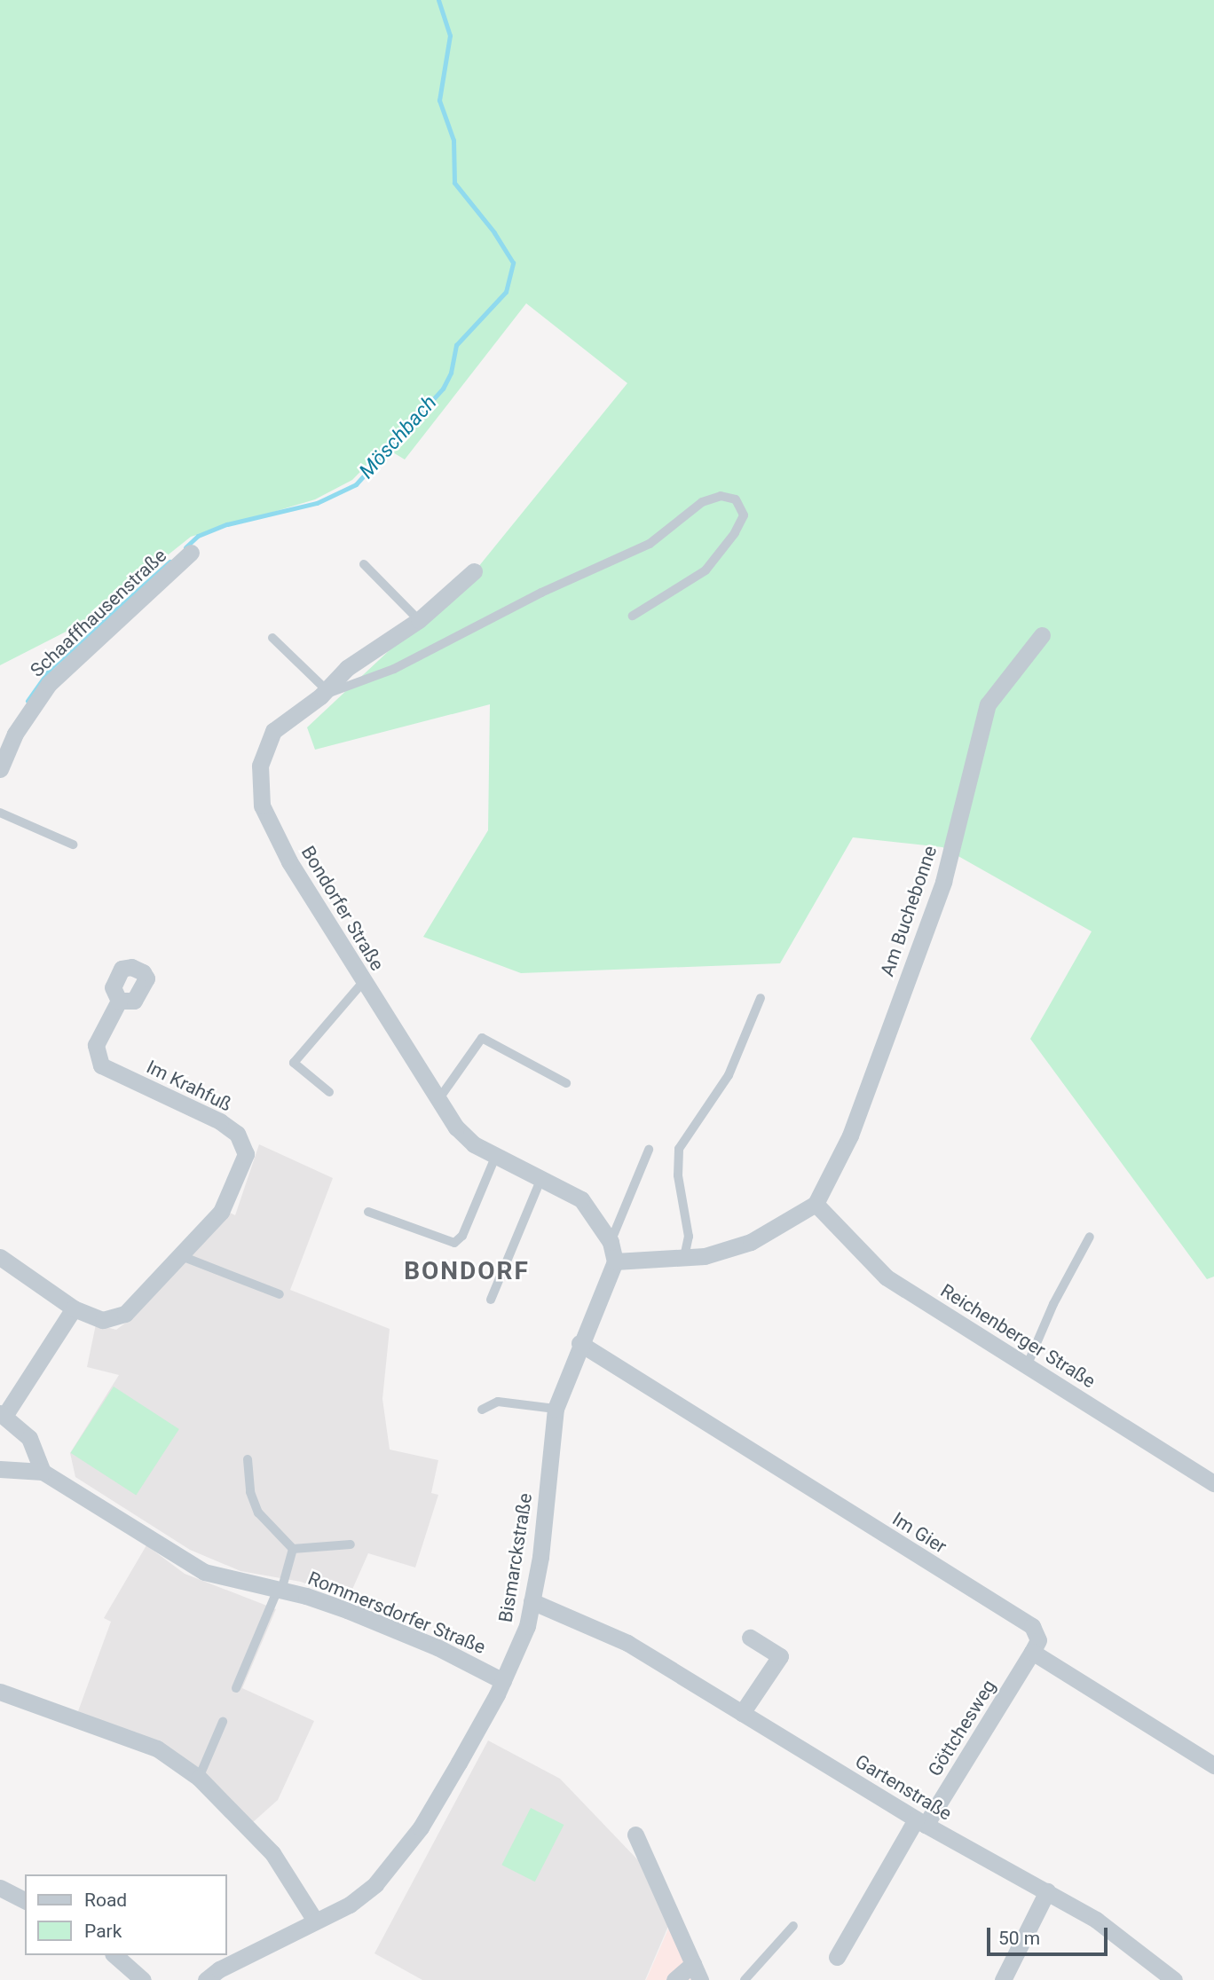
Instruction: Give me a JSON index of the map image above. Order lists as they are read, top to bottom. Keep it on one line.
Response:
{"streets":{"street":["Schaaffhausenstraße","Bondorfer Straße","Am Buchebonne","Im Krahfuß","Reichenberger Straße","Im Gier","Bismarckstraße","Rommersdorfer Straße","Göttchesweg","Gartenstraße"]},"crossings":[["Bondorfer Straße","Bismarckstraße"],["Am Buchebonne","Reichenberger Straße"],["Im Gier","Bismarckstraße"],["Im Gier","Göttchesweg"],["Bismarckstraße","Rommersdorfer Straße"],["Bismarckstraße","Gartenstraße"],["Göttchesweg","Gartenstraße"]],"districts":["BONDORF"],"water":["Möschbach"],"legend":["Road","Park"],"scale_bar":"50 m"}
